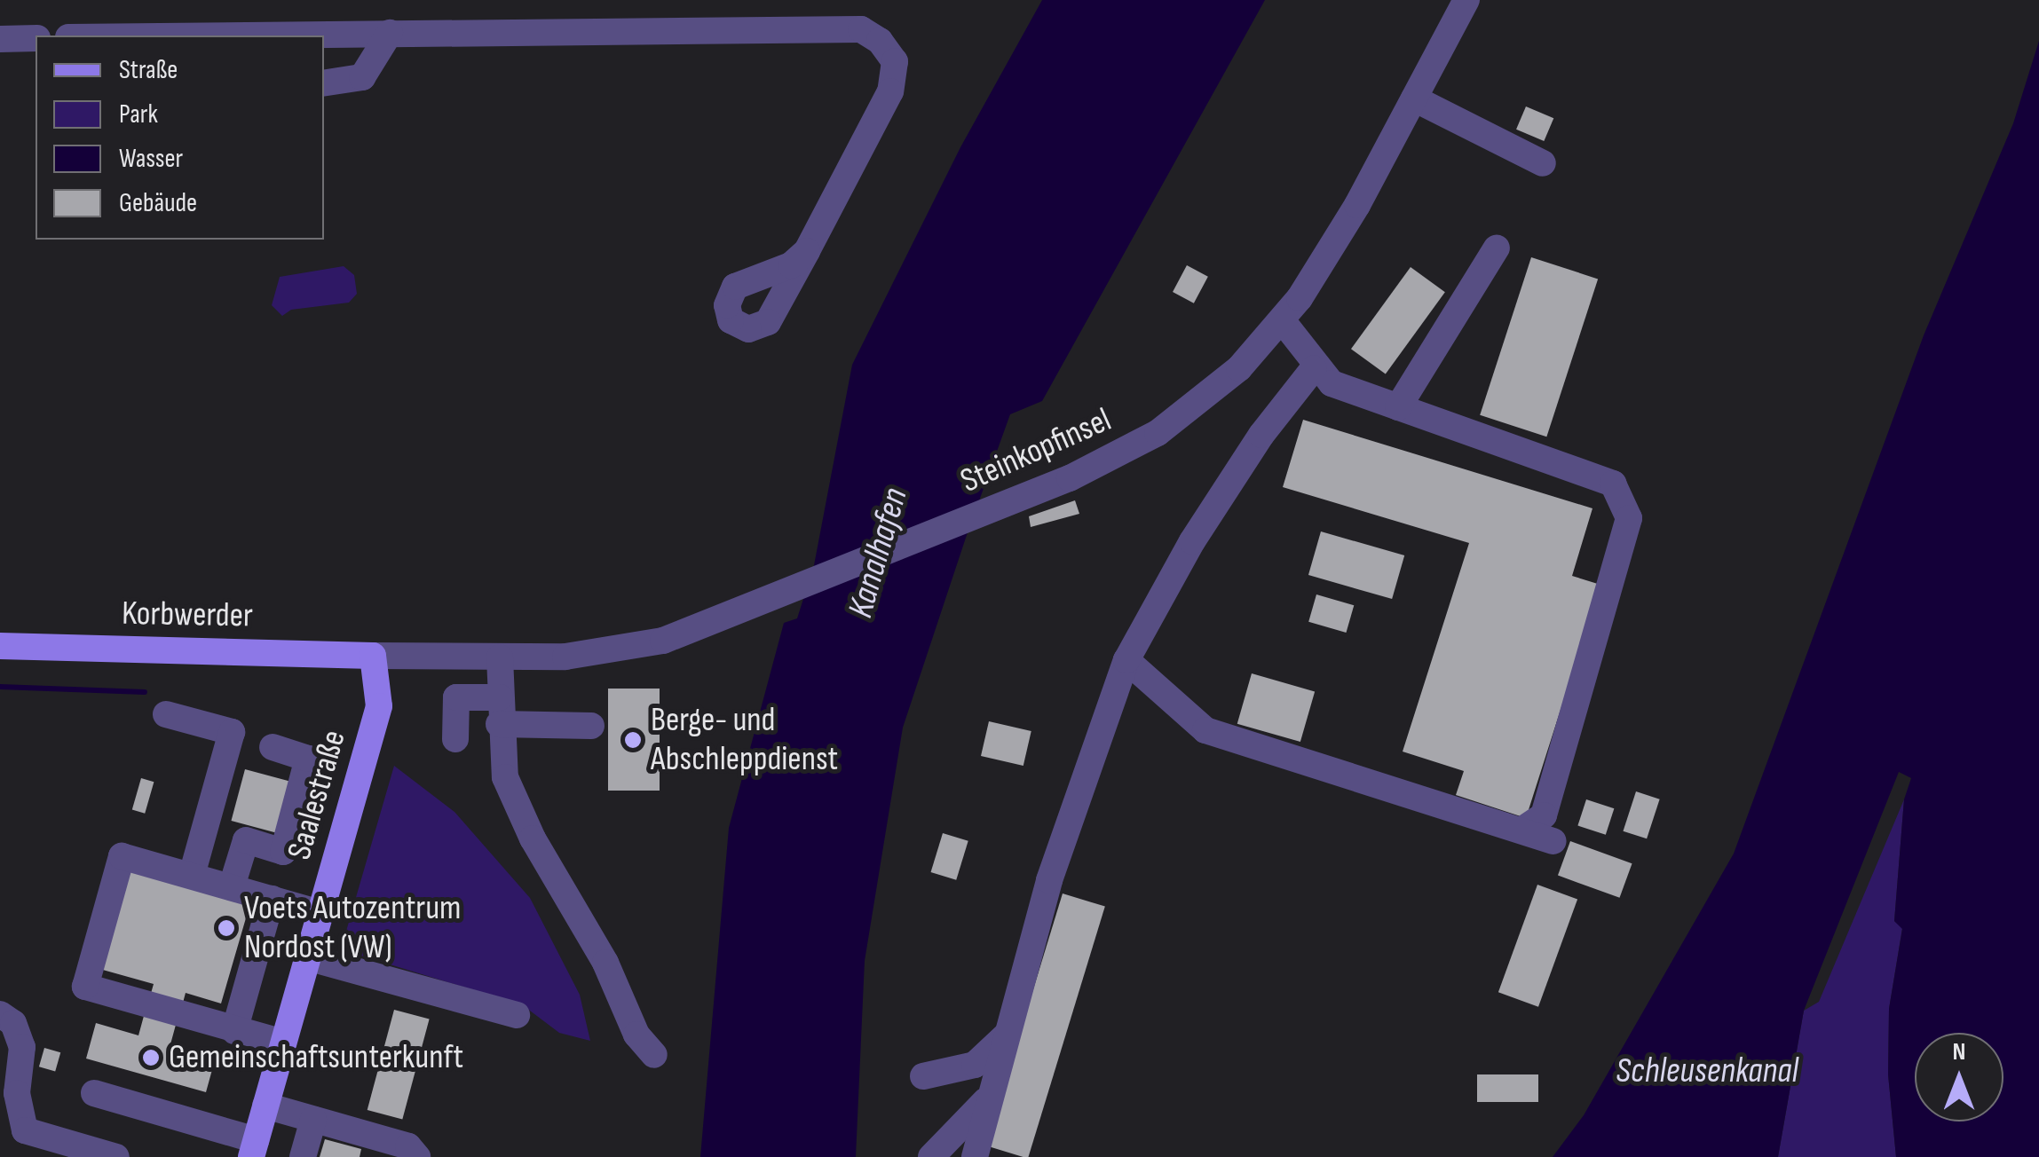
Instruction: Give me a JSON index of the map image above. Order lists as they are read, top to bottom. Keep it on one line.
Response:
{"streets":{"main road":["Korbwerder","Saalestraße"],"street":["Steinkopfinsel"]},"crossings":[["Steinkopfinsel","Korbwerder"],["Steinkopfinsel","Saalestraße"],["Korbwerder","Saalestraße"]],"water":["Kanalhafen","Schleusenkanal"],"places":["Berge- und Abschleppdienst","Voets Autozentrum Nordost (VW)","Gemeinschaftsunterkunft"],"legend":["Straße","Park","Wasser","Gebäude"],"north":"top"}
